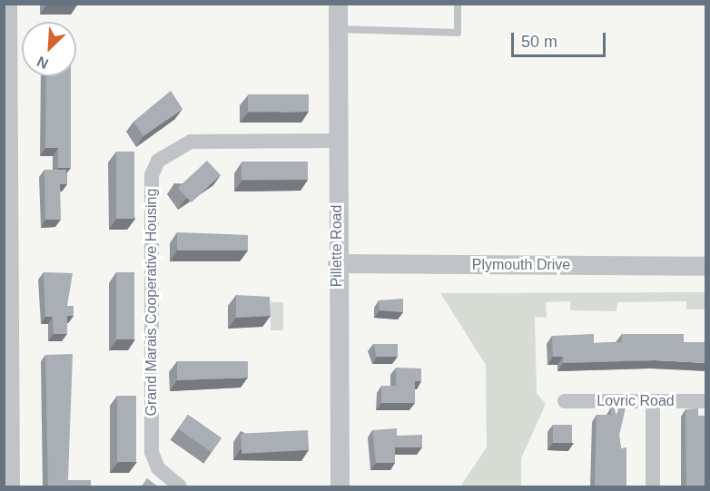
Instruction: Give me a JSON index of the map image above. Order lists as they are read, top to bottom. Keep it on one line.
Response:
{"streets":{"street":["Pillette Road","Plymouth Drive","Grand Marais Cooperative Housing","Lovric Road"]},"crossings":[["Pillette Road","Plymouth Drive"],["Pillette Road","Grand Marais Cooperative Housing"]],"scale_bar":"50 m","north":"bottom left"}
